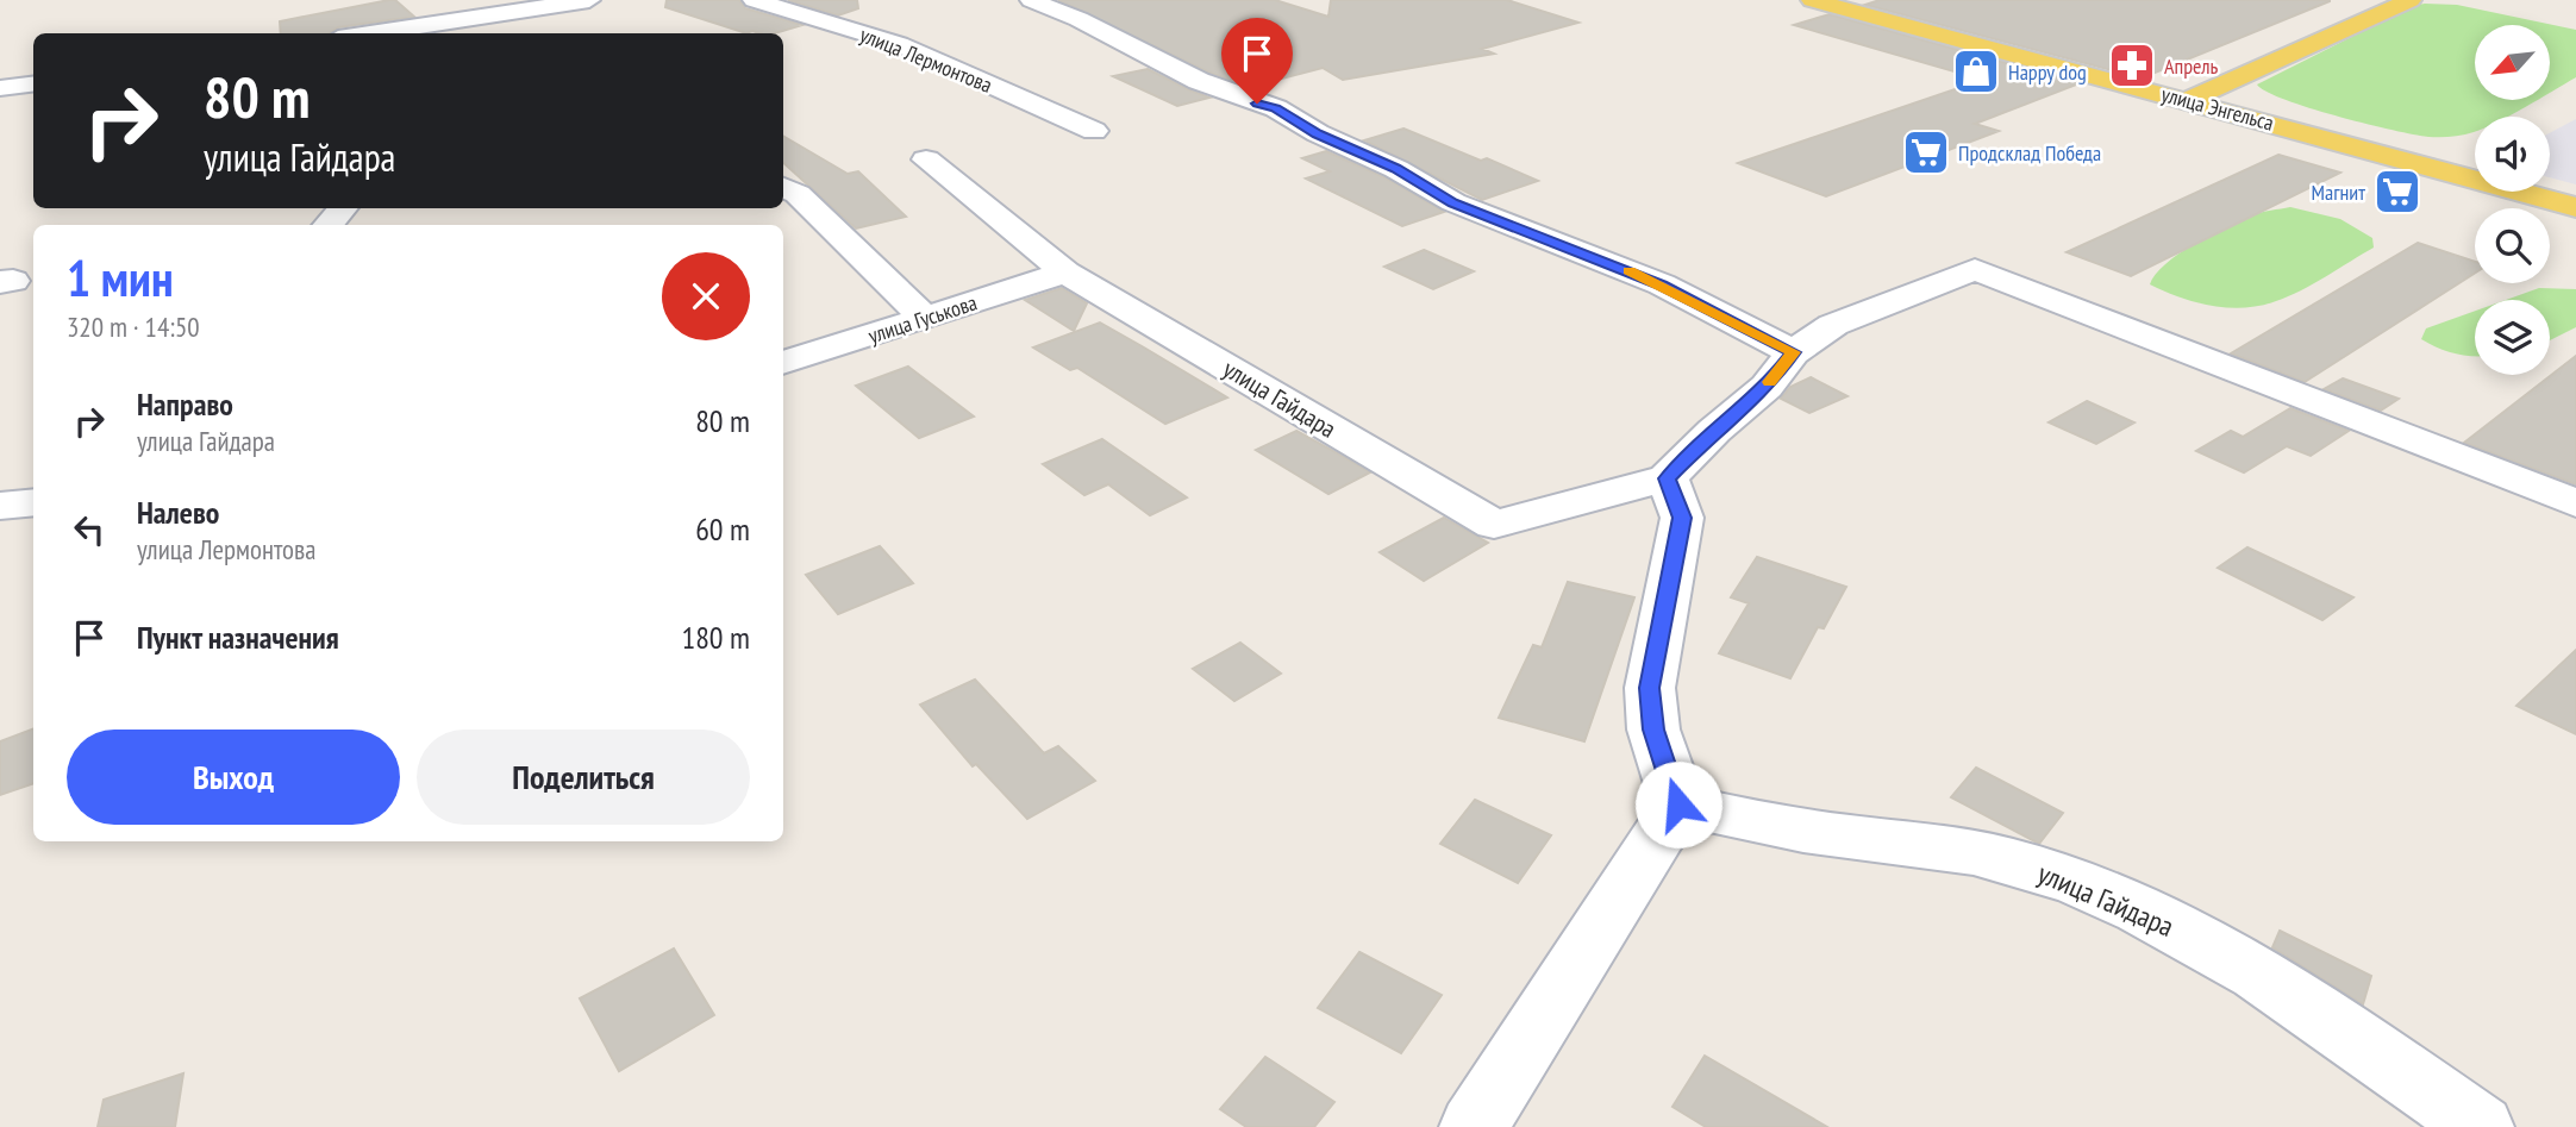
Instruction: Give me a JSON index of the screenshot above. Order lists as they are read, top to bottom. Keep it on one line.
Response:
{"streets":{"main road":["улица Энгельса"],"street":["улица Лермонтова","улица Гуськова","улица Гайдара"]},"crossings":[["улица Гуськова","улица Гайдара"]],"places":{"pharmacy":["Апрель"],"shop":["Happy dog"],"supermarket":["Продсклад Победа","Магнит"]},"north":"bottom left","page":{"turn":["80 m","улица Гайдара"],"heading":["1 мин","320 m · 14:50"],"list":[{"name":"Направо","note":"улица Гайдара","value":"80 m"},{"name":"Налево","note":"улица Лермонтова","value":"60 m"},{"name":"Пункт назначения","value":"180 m"}],"buttons":["Выход","Поделиться"]}}
